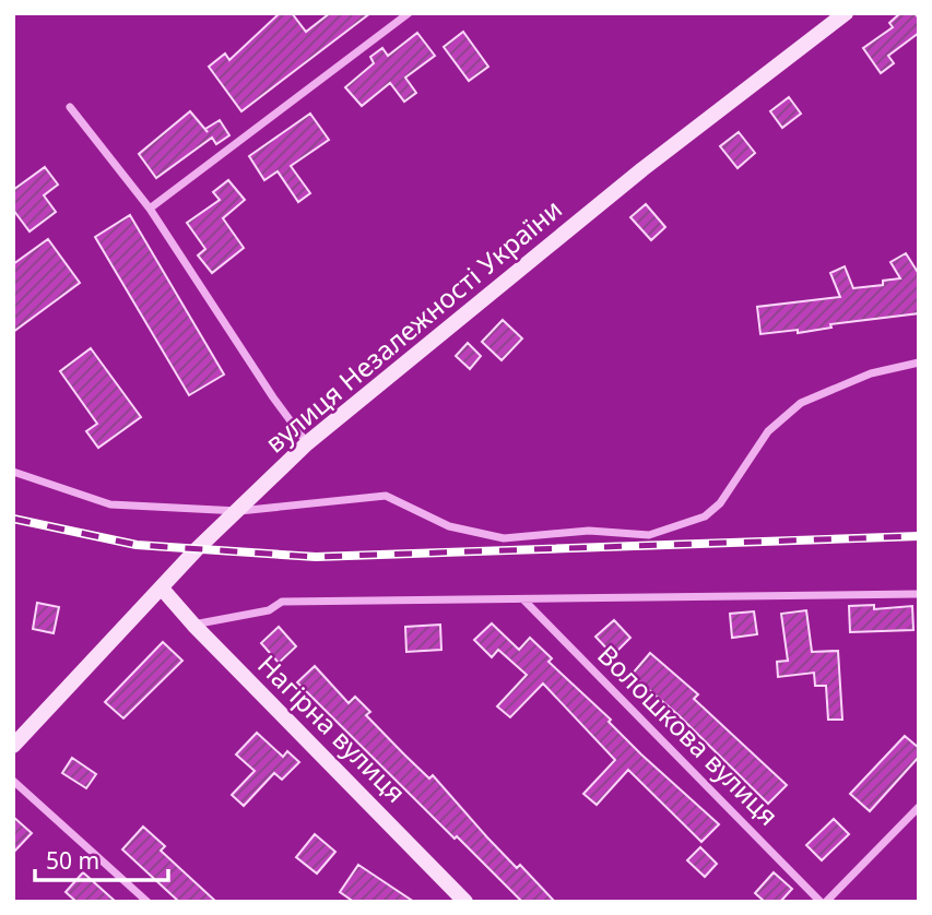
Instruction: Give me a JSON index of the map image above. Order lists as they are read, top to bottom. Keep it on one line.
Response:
{"streets":{"street":["вулиця Незалежності України","Нагірна вулиця","Волошкова вулиця"]},"crossings":[["вулиця Незалежності України","Нагірна вулиця"]],"scale_bar":"50 m"}
